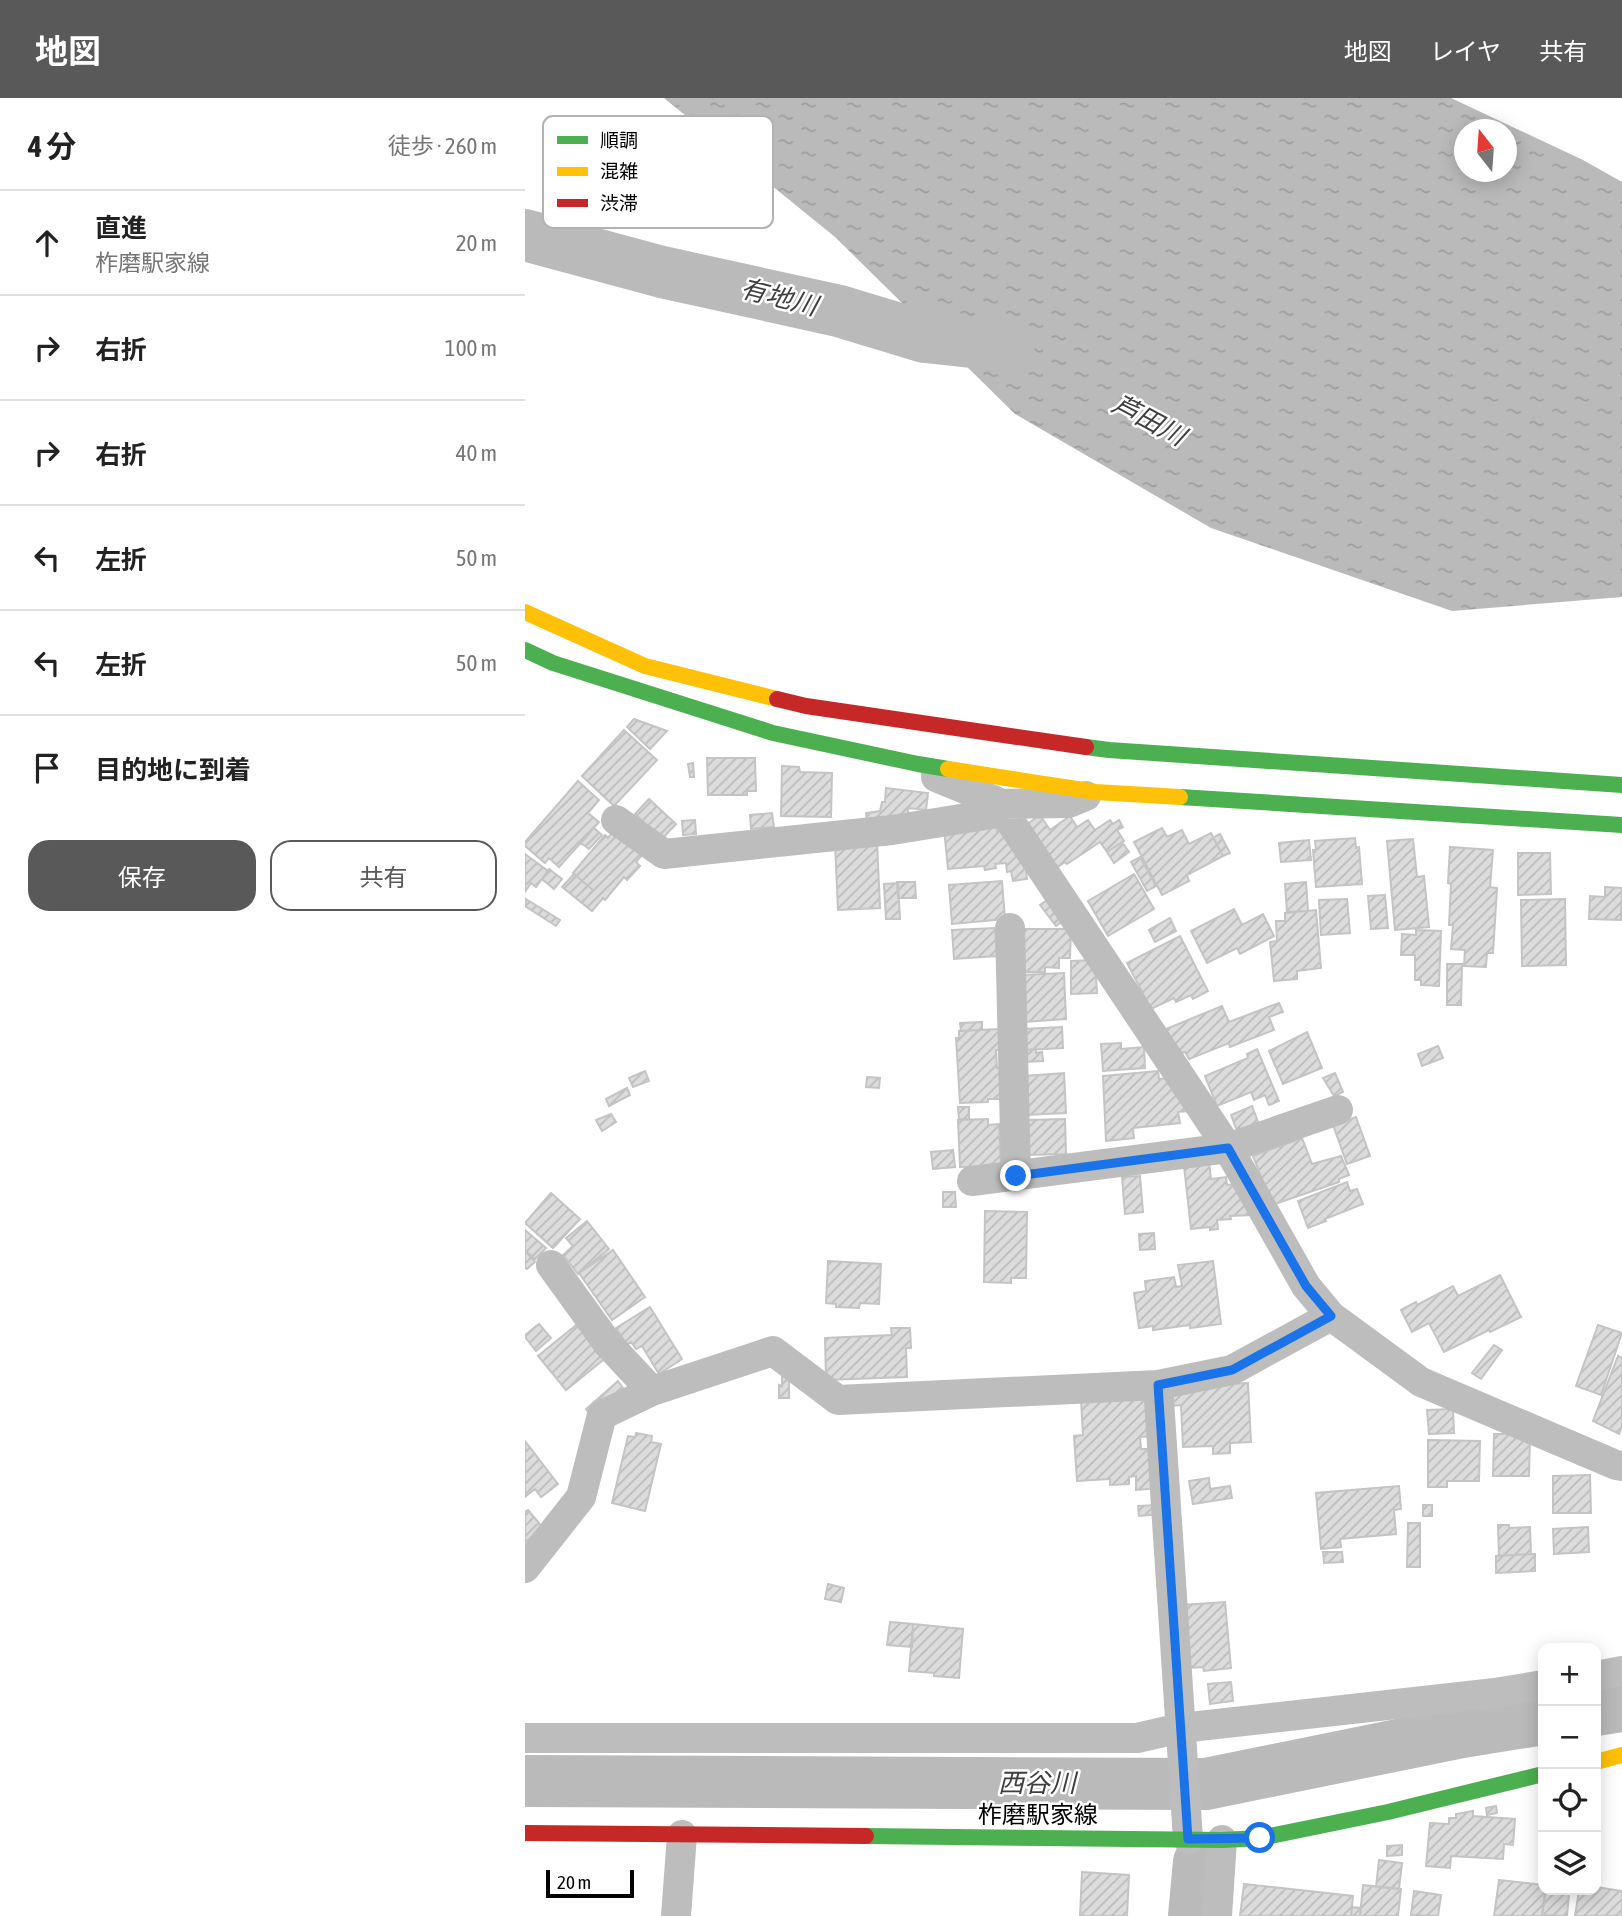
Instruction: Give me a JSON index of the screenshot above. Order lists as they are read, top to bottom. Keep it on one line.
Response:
{"streets":{"street":["柞磨駅家線"]},"water":["有地川","芦田川","西谷川"],"legend":["順調","混雑","渋滞"],"scale_bar":"20 m","north":"top","page":{"header":"地図","nav":["地図","レイヤ","共有"],"heading":["4 分","徒歩 · 260 m"],"list":[["直進","柞磨駅家線","20 m"],["右折","100 m"],["右折","40 m"],["左折","50 m"],["左折","50 m"],"目的地に到着"],"buttons":["保存","共有"],"map_buttons":["+","−"],"scale":"20 m"}}
